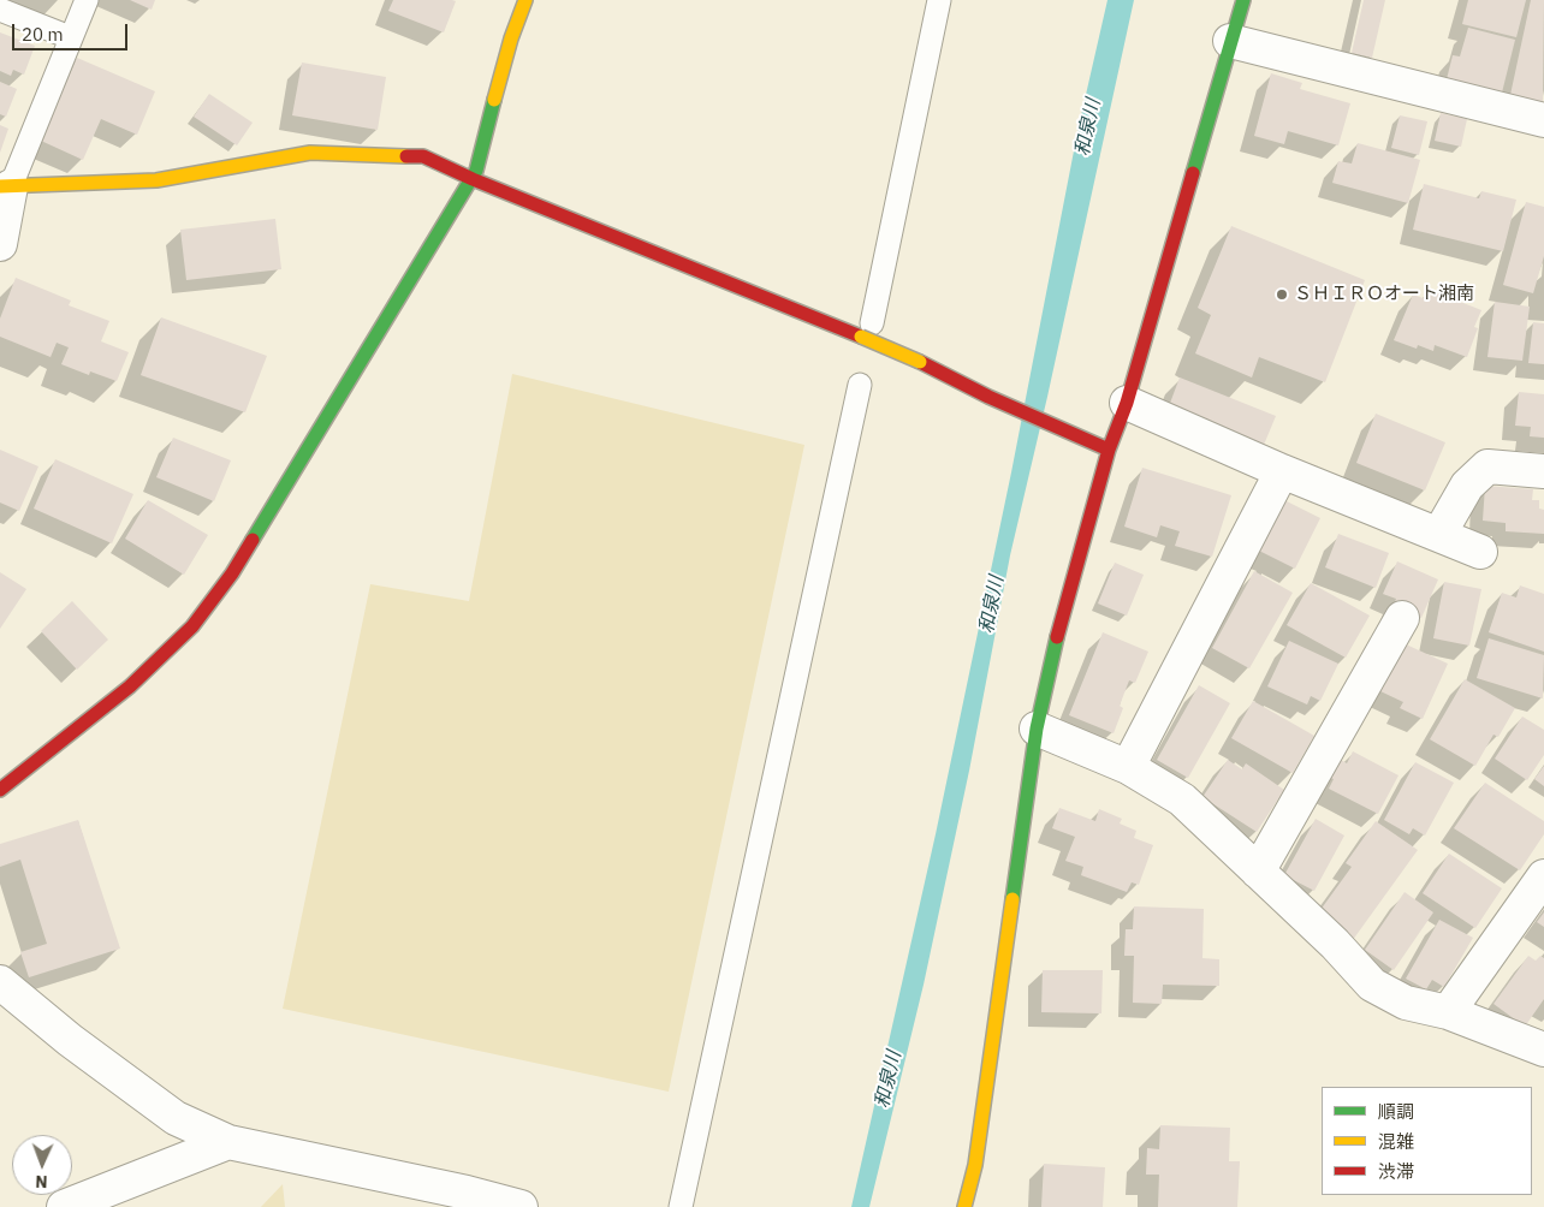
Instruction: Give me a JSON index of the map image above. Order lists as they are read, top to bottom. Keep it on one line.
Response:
{"water":["和泉川"],"places":["ＳＨＩＲＯオート湘南"],"legend":["順調","混雑","渋滞"],"scale_bar":"20 m","north":"bottom"}
